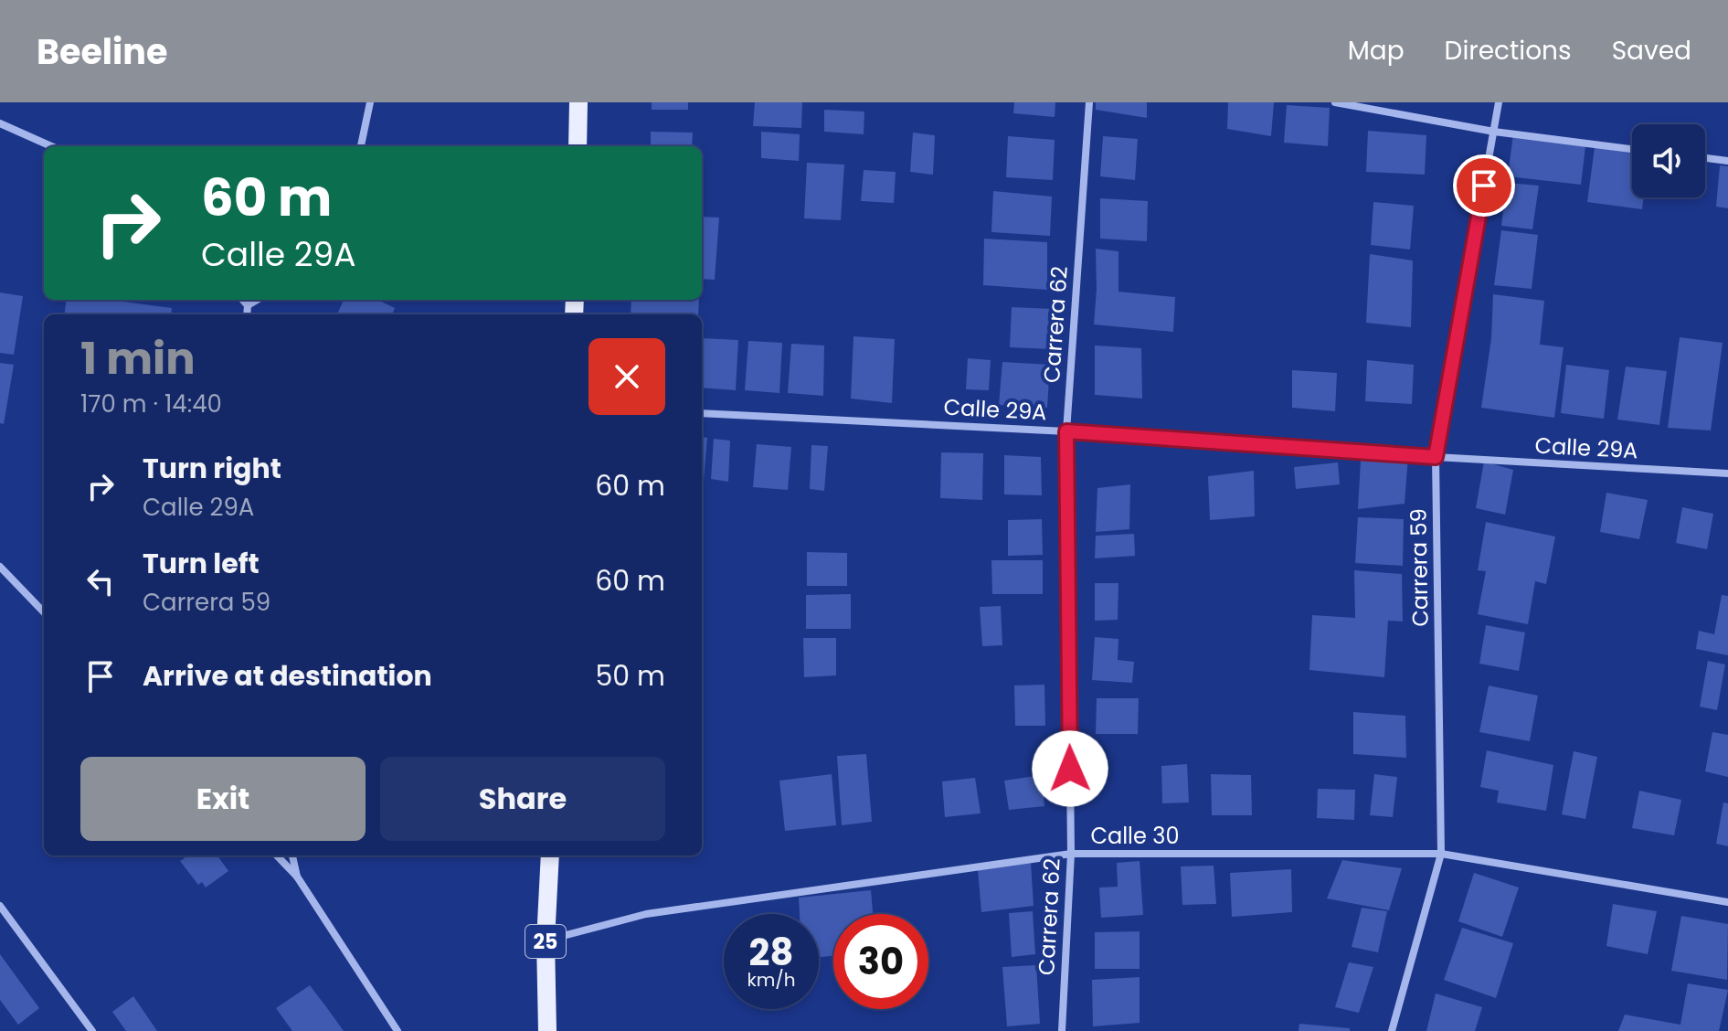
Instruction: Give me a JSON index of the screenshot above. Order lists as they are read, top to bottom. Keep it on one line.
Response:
{"streets":{"main road":["25"],"street":["Carrera 62","Calle 29A","Carrera 59","Calle 30"]},"crossings":[["Carrera 62","Calle 29A"],["Carrera 62","Calle 30"],["Calle 29A","Carrera 59"],["Carrera 59","Calle 30"],["Calle 30","25"]],"page":{"header":"Beeline","nav":["Map","Directions","Saved"],"turn":["60 m","Calle 29A"],"heading":["1 min","170 m · 14:40"],"list":[{"name":"Turn right","note":"Calle 29A","value":"60 m"},{"name":"Turn left","note":"Carrera 59","value":"60 m"},{"name":"Arrive at destination","value":"50 m"}],"buttons":["Exit","Share"],"speed":"28 km/h","limit":"30"}}
